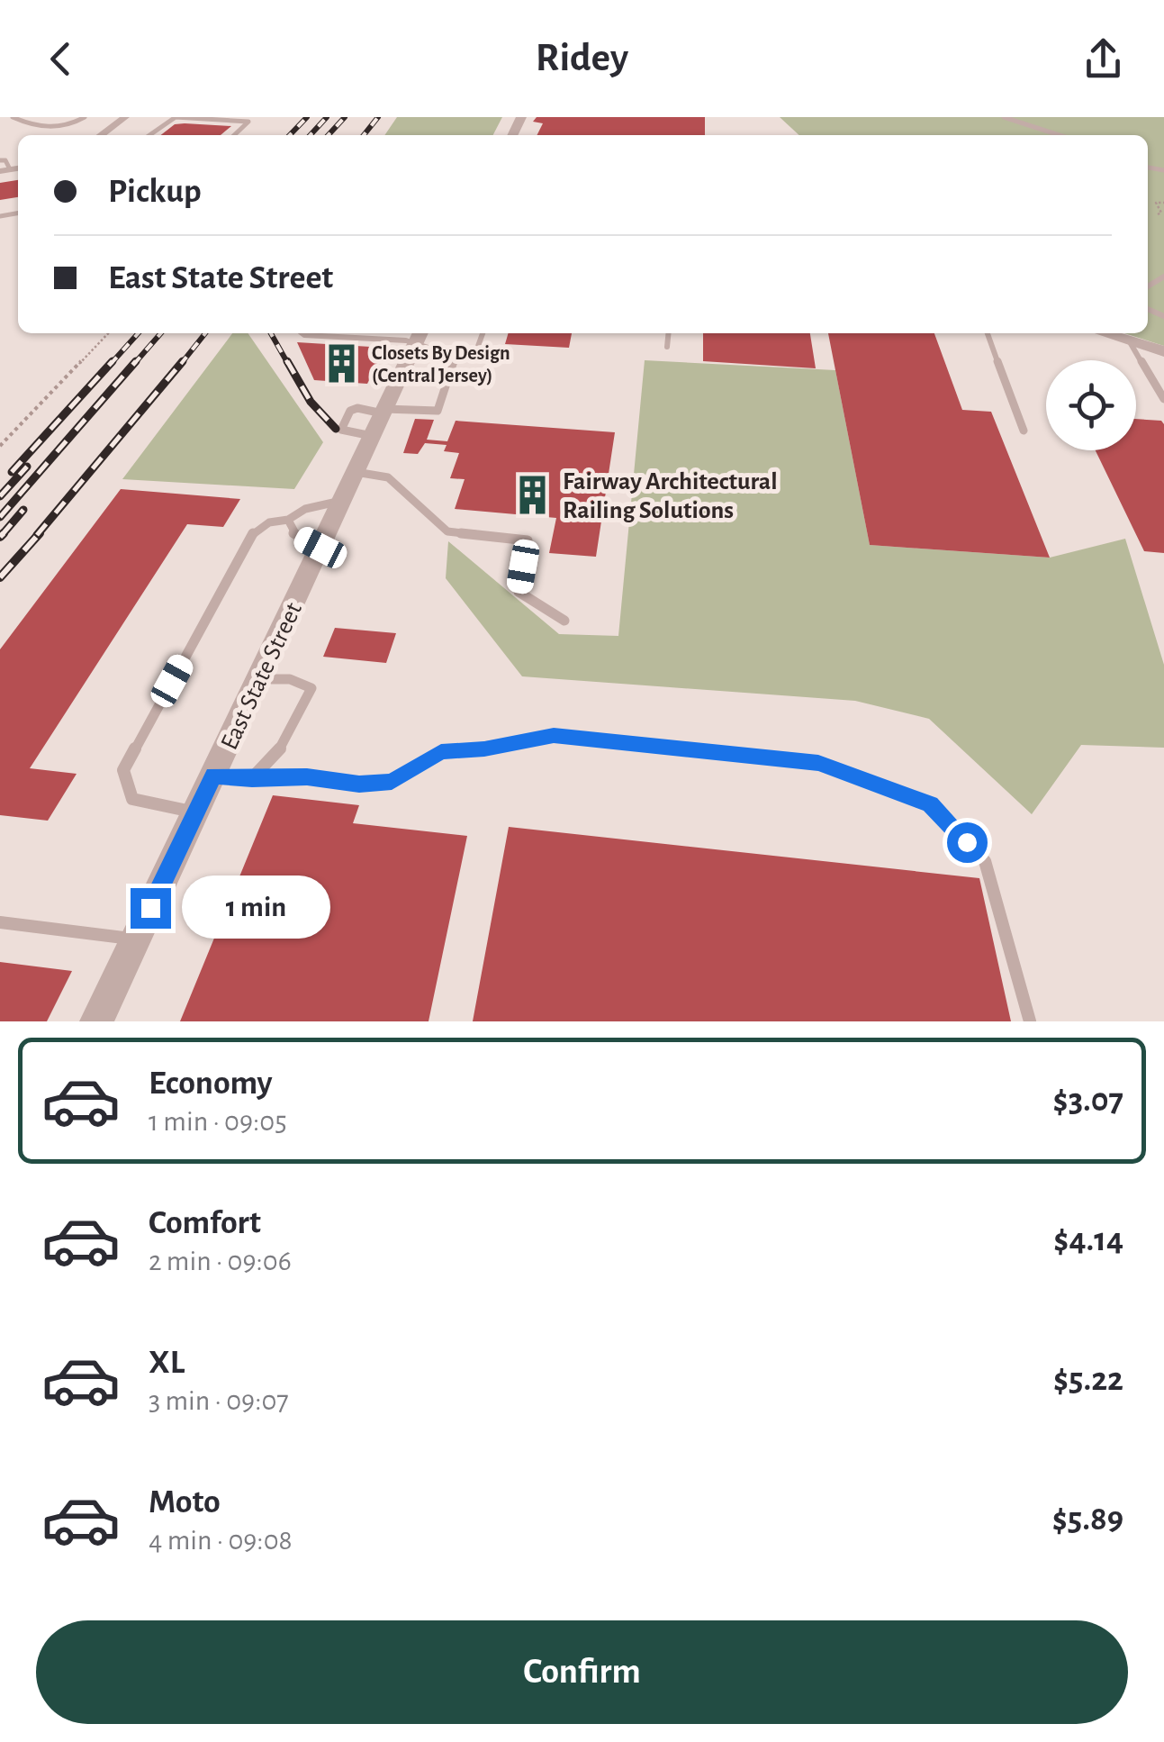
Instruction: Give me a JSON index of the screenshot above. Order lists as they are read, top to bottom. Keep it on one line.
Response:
{"streets":{"street":["East State Street"]},"places":{"building":["Closets By Design (Central Jersey)","Fairway Architectural Railing Solutions"]},"page":{"header":"Ridey","banner":["Pickup","East State Street"],"bubble":"1 min","list":[{"name":"Economy","note":"1 min · 09:05","value":"$3.07"},{"name":"Comfort","note":"2 min · 09:06","value":"$4.14"},{"name":"XL","note":"3 min · 09:07","value":"$5.22"},{"name":"Moto","note":"4 min · 09:08","value":"$5.89"}],"buttons":"Confirm"}}
